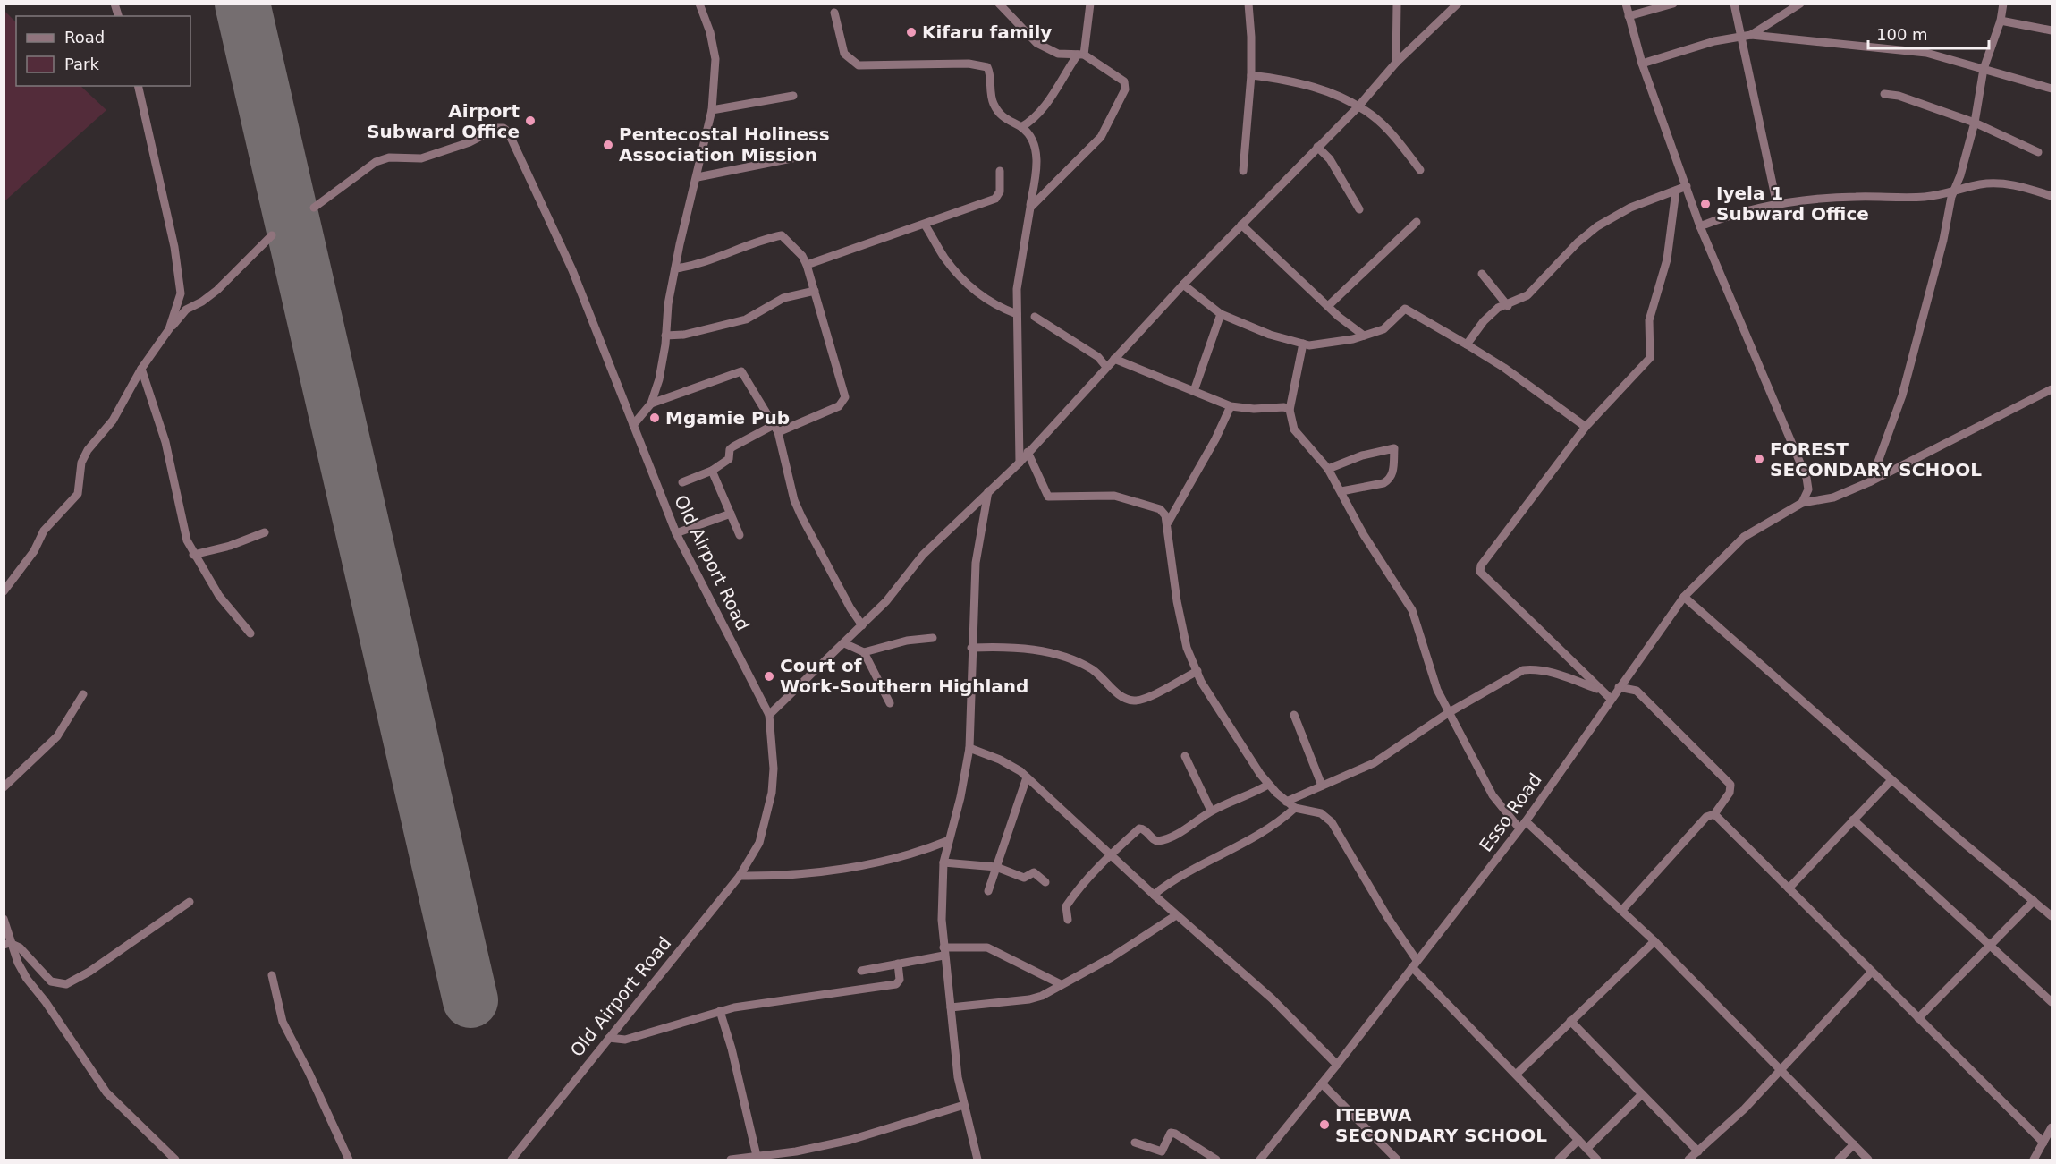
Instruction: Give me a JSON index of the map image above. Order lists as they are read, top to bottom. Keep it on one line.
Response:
{"streets":{"street":["Old Airport Road","Esso Road"]},"places":["Kifaru family","Airport Subward Office","Pentecostal Holiness Association Mission","Iyela 1 Subward Office","Mgamie Pub","FOREST SECONDARY SCHOOL","Court of Work-Southern Highland","ITEBWA SECONDARY SCHOOL"],"legend":["Road","Park"],"scale_bar":"100 m"}
